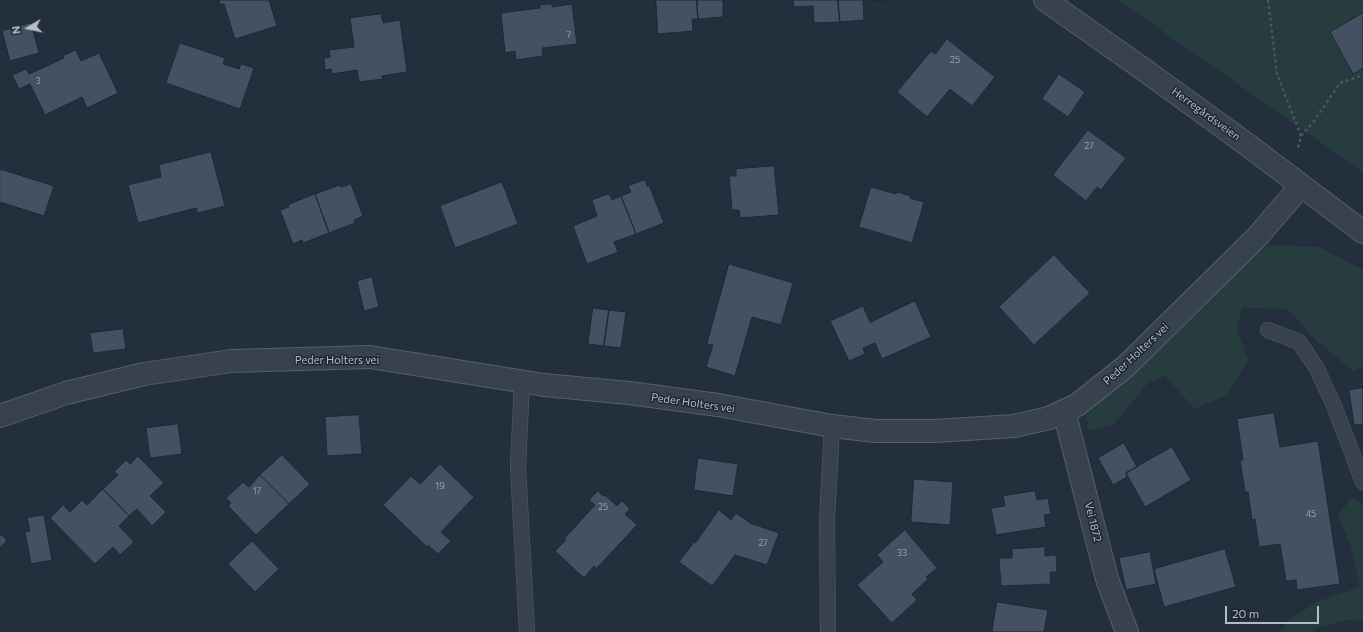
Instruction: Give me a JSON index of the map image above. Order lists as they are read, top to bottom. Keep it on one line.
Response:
{"streets":{"street":["Herregårdsveien","Peder Holters vei","Vei 1872"]},"crossings":[["Herregårdsveien","Peder Holters vei"],["Peder Holters vei","Vei 1872"]],"house_numbers":["7","25","3","27","19","17","25","45","27","33"],"scale_bar":"20 m","north":"left"}
